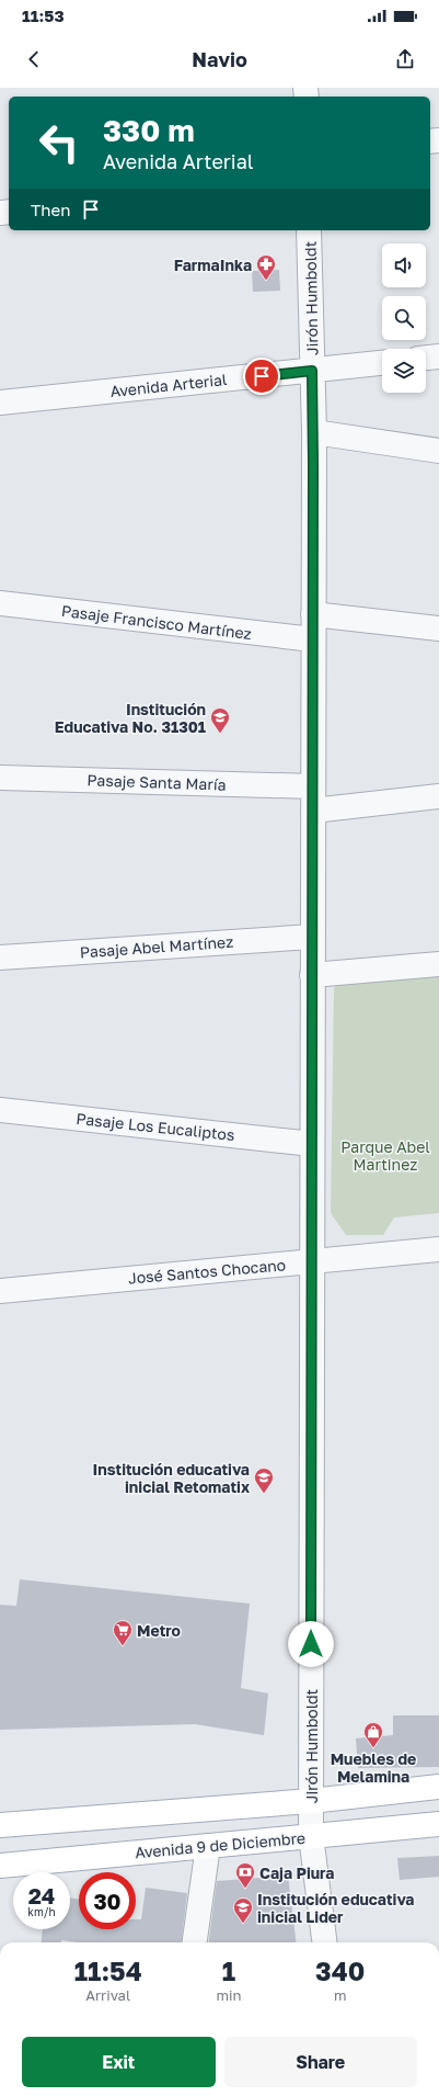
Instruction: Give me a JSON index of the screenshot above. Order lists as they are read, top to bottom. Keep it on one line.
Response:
{"streets":{"main road":["Avenida 9 de Diciembre"],"street":["Jirón Humboldt","Avenida Arterial","Pasaje Francisco Martínez","Pasaje Santa María","Pasaje Abel Martínez","Pasaje Los Eucaliptos","José Santos Chocano"]},"crossings":[["Jirón Humboldt","Avenida Arterial"],["Jirón Humboldt","Pasaje Francisco Martínez"],["Jirón Humboldt","Pasaje Santa María"],["Jirón Humboldt","Pasaje Abel Martínez"],["Jirón Humboldt","Pasaje Los Eucaliptos"],["Jirón Humboldt","José Santos Chocano"],["Jirón Humboldt","Avenida 9 de Diciembre"]],"parks":["Parque Abel Martinez"],"places":{"pharmacy":["FarmaInka"],"school or university":["Institución Educativa No. 31301","Institución educativa inicial Retomatix","Institución educativa inicial Lider"],"supermarket":["Metro"],"shop":["Muebles de Melamina"],"bank":["Caja Piura"]},"page":{"status":"11:53","header":"Navio","turn":["330 m","Avenida Arterial"],"then":"Then","speed":"24 km/h","limit":"30","eta":["11:54","Arrival","1","min","340","m"],"buttons":["Exit","Share"]}}
